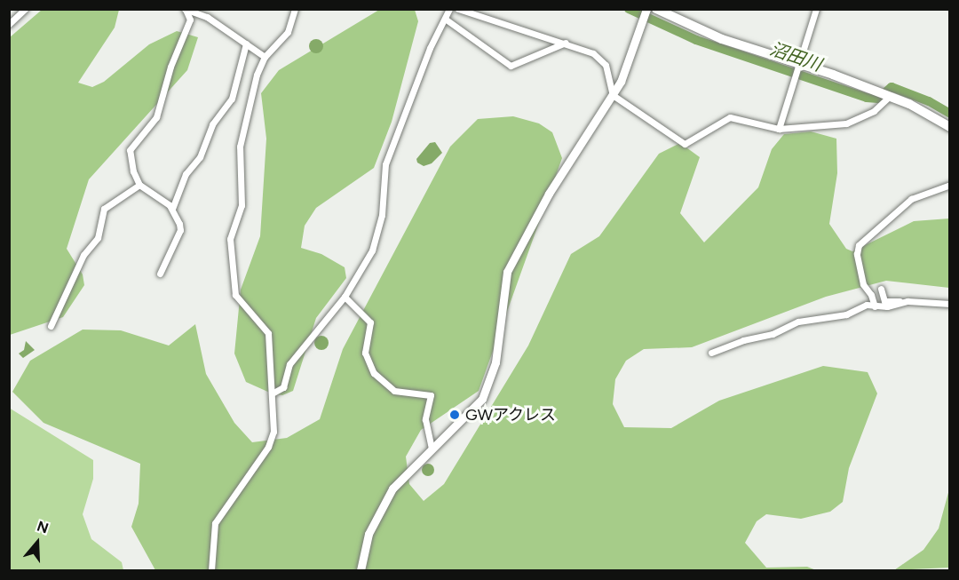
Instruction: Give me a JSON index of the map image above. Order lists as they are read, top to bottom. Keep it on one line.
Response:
{"water":["沼田川"],"places":["GWアクレス"],"north":"top"}
